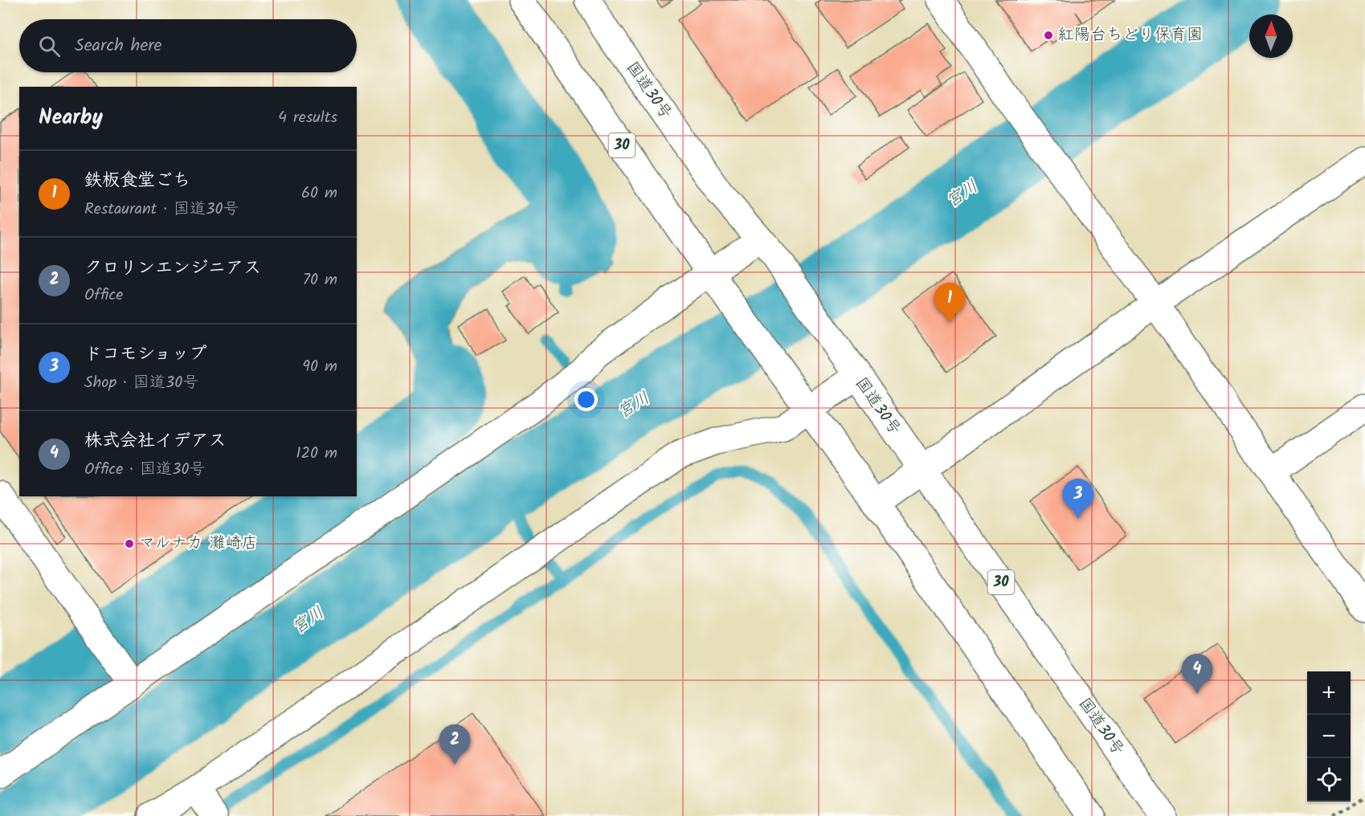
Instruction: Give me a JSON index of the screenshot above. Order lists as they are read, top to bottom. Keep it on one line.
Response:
{"streets":{"main road":["国道30号","30"]},"water":["宮川"],"places":["紅陽台ちどり保育園","マルナカ 灘崎店"],"north":"top","page":{"search":"Search here","heading":["Nearby","4 results"],"list":[{"mark":"1","name":"鉄板食堂ごち","note":"Restaurant · 国道30号","value":"60 m"},{"mark":"2","name":"クロリンエンジニアス","note":"Office","value":"70 m"},{"mark":"3","name":"ドコモショップ","note":"Shop · 国道30号","value":"90 m"},{"mark":"4","name":"株式会社イデアス","note":"Office · 国道30号","value":"120 m"}],"pins":["1","3","4","2"],"map_buttons":["+","−"]}}
